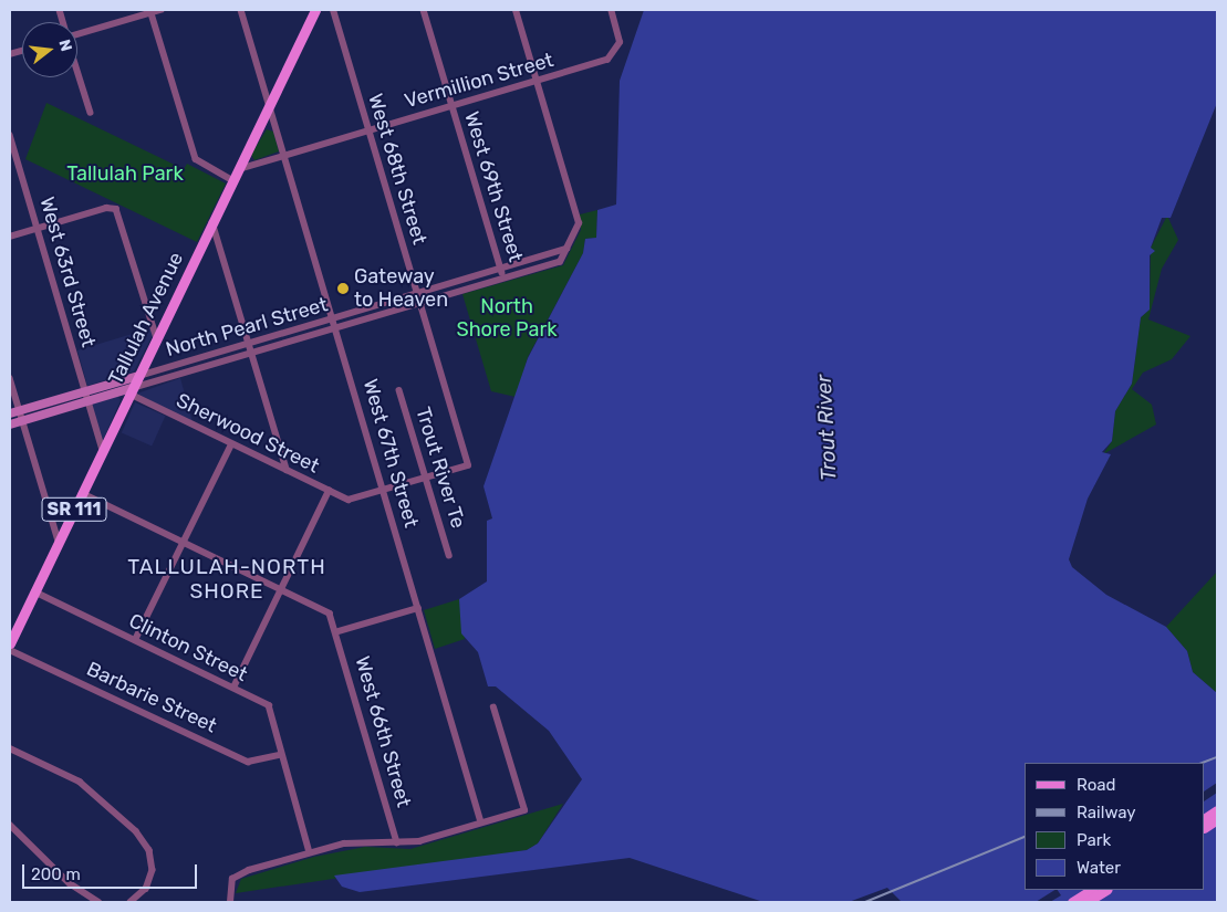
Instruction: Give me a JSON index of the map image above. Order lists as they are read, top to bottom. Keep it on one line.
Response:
{"streets":{"main road":["Tallulah Avenue","SR 111"],"street":["Vermillion Street","West 68th Street","West 69th Street","West 63rd Street","North Pearl Street","Sherwood Street","West 67th Street","Trout River Te","Clinton Street","Barbarie Street","West 66th Street"]},"crossings":[["Vermillion Street","West 68th Street"],["Vermillion Street","West 69th Street"],["Vermillion Street","Tallulah Avenue"],["Vermillion Street","West 67th Street"],["West 68th Street","North Pearl Street"],["West 68th Street","Trout River Te"],["West 69th Street","North Pearl Street"],["West 63rd Street","Tallulah Avenue"],["West 63rd Street","North Pearl Street"],["Tallulah Avenue","North Pearl Street"],["Tallulah Avenue","Sherwood Street"],["Tallulah Avenue","West 67th Street"],["Tallulah Avenue","Clinton Street"],["Tallulah Avenue","West 66th Street"],["North Pearl Street","Sherwood Street"],["North Pearl Street","West 67th Street"],["Sherwood Street","West 67th Street"],["Clinton Street","Barbarie Street"]],"districts":["TALLULAH-NORTH SHORE"],"water":["Trout River"],"parks":["Tallulah Park","North Shore Park"],"places":["Gateway to Heaven"],"legend":["Road","Railway","Park","Water"],"scale_bar":"200 m","north":"right"}
